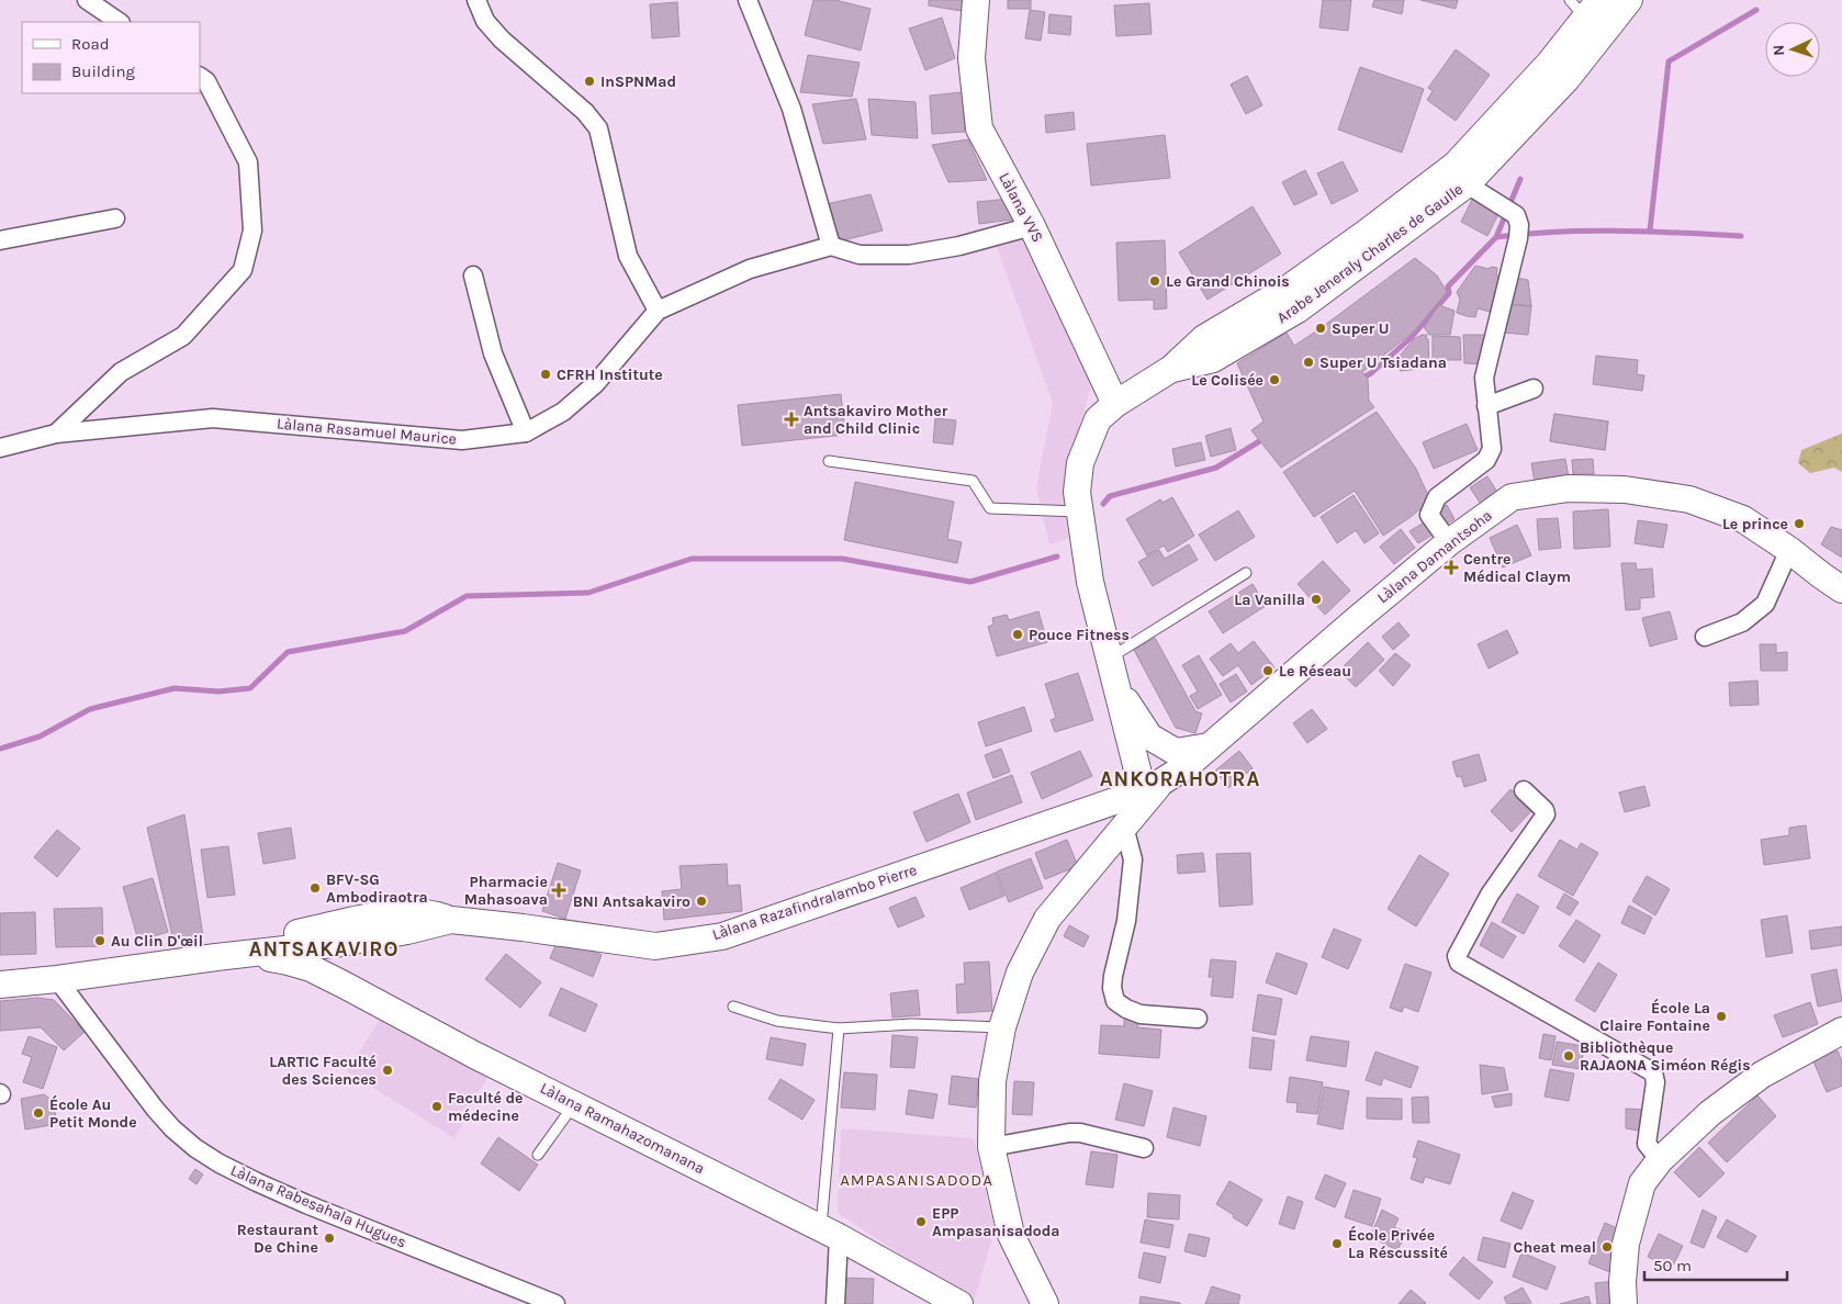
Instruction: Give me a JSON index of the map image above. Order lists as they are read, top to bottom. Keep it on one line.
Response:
{"streets":{"main road":["Làlana VVS","Arabe Jeneraly Charles de Gaulle","Làlana Damantsoha","Làlana Razafindralambo Pierre","Làlana Ramahazomanana"],"street":["Làlana Rasamuel Maurice","Làlana Rabesahala Hugues"]},"crossings":[["Làlana VVS","Arabe Jeneraly Charles de Gaulle"],["Arabe Jeneraly Charles de Gaulle","Làlana Damantsoha"],["Arabe Jeneraly Charles de Gaulle","Làlana Razafindralambo Pierre"],["Làlana Damantsoha","Làlana Razafindralambo Pierre"]],"districts":["ANKORAHOTRA","ANTSAKAVIRO","AMPASANISADODA"],"places":{"other":["InSPNMad","Le Grand Chinois","Super U","Super U Tsiadana","CFRH Institute","Le Colisée","Le prince","La Vanilla","Pouce Fitness","Le Réseau","BFV-SG Ambodiraotra","BNI Antsakaviro","Au Clin D'œil","École La Claire Fontaine","Bibliothèque RAJAONA Siméon Régis","LARTIC Faculté des Sciences","Faculté de médecine","École Au Petit Monde","EPP Ampasanisadoda","Restaurant De Chine","École Privée La Réscussité","Cheat meal"],"health":["Antsakaviro Mother and Child Clinic","Centre Médical Claym","Pharmacie Mahasoava"]},"legend":["Road","Building"],"scale_bar":"50 m","north":"left"}
